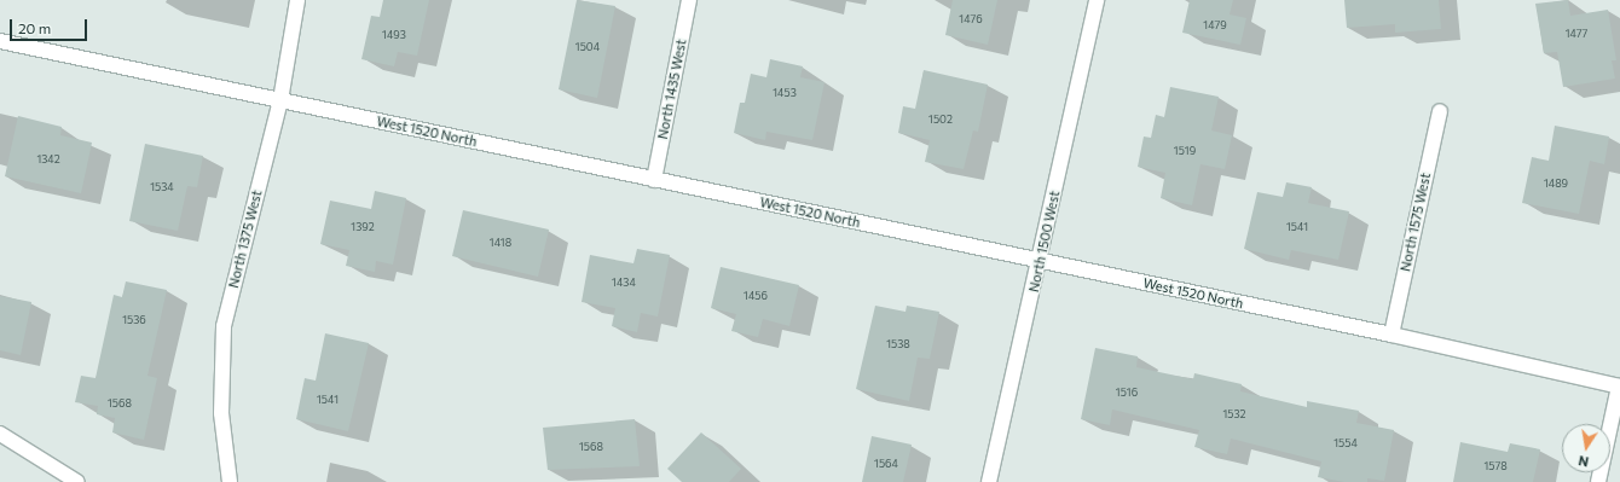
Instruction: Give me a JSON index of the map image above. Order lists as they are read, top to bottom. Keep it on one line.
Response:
{"streets":{"street":["North 1435 West","West 1520 North","North 1575 West","North 1375 West","North 1500 West"]},"crossings":[["North 1435 West","West 1520 North"],["West 1520 North","North 1575 West"],["West 1520 North","North 1375 West"],["West 1520 North","North 1500 West"]],"house_numbers":["1476","1479","1477","1493","1504","1453","1502","1519","1342","1489","1534","1392","1541","1418","1434","1456","1536","1538","1516","1541","1568","1532","1554","1568","1564","1578"],"scale_bar":"20 m","north":"bottom"}
